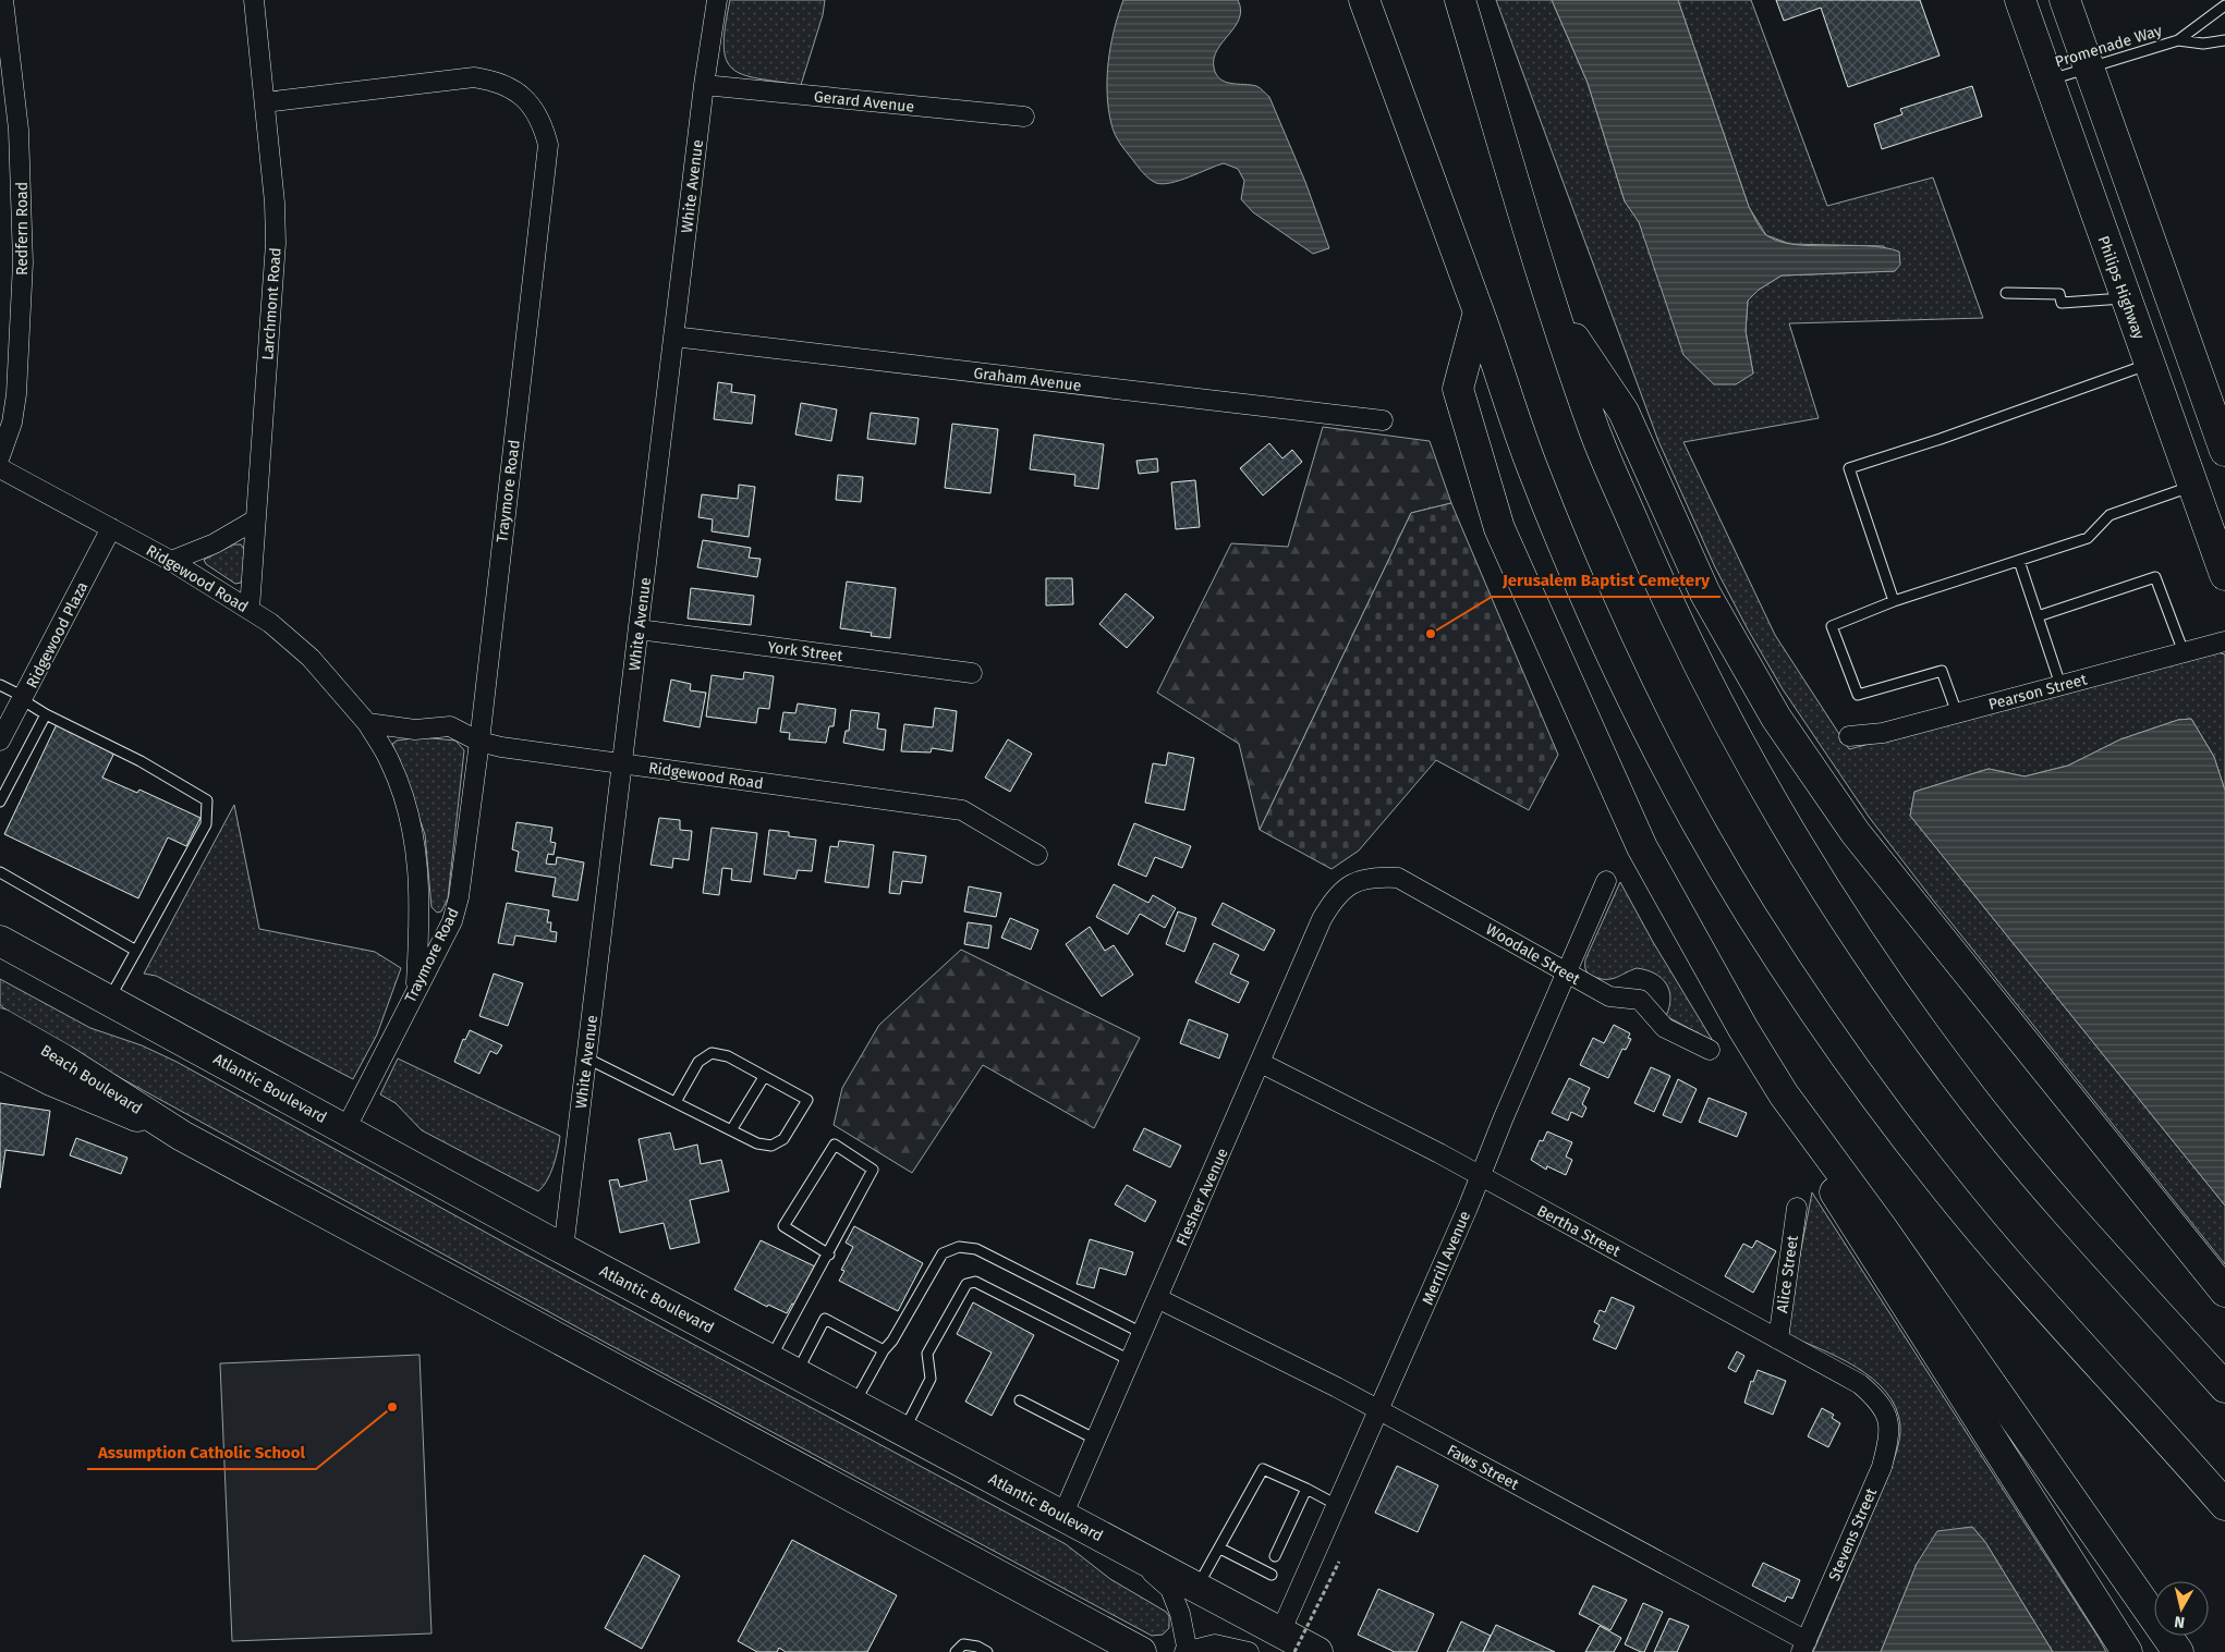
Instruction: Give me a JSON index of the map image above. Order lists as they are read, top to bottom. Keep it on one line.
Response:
{"streets":{"main road":["Philips Highway","Beach Boulevard","Atlantic Boulevard"],"street":["Gerard Avenue","White Avenue","Redfern Road","Larchmont Road","Graham Avenue","Traymore Road","Ridgewood Road","Ridgewood Plaza","York Street","Pearson Street","Woodale Street","Flesher Avenue","Bertha Street","Merrill Avenue","Alice Street","Faws Street","Stevens Street"],"lane":["Promenade Way"]},"crossings":[["Promenade Way","Philips Highway"],["Gerard Avenue","White Avenue"],["White Avenue","Graham Avenue"],["White Avenue","Ridgewood Road"],["White Avenue","York Street"],["White Avenue","Atlantic Boulevard"],["Larchmont Road","Traymore Road"],["Larchmont Road","Ridgewood Road"],["Traymore Road","Ridgewood Road"],["Traymore Road","Atlantic Boulevard"],["Ridgewood Road","Ridgewood Plaza"],["Woodale Street","Flesher Avenue"],["Woodale Street","Merrill Avenue"],["Atlantic Boulevard","Flesher Avenue"],["Atlantic Boulevard","Merrill Avenue"],["Flesher Avenue","Bertha Street"],["Flesher Avenue","Faws Street"],["Bertha Street","Merrill Avenue"],["Bertha Street","Alice Street"],["Bertha Street","Stevens Street"],["Merrill Avenue","Faws Street"],["Faws Street","Stevens Street"]],"places":["Jerusalem Baptist Cemetery","Assumption Catholic School"],"north":"bottom"}
